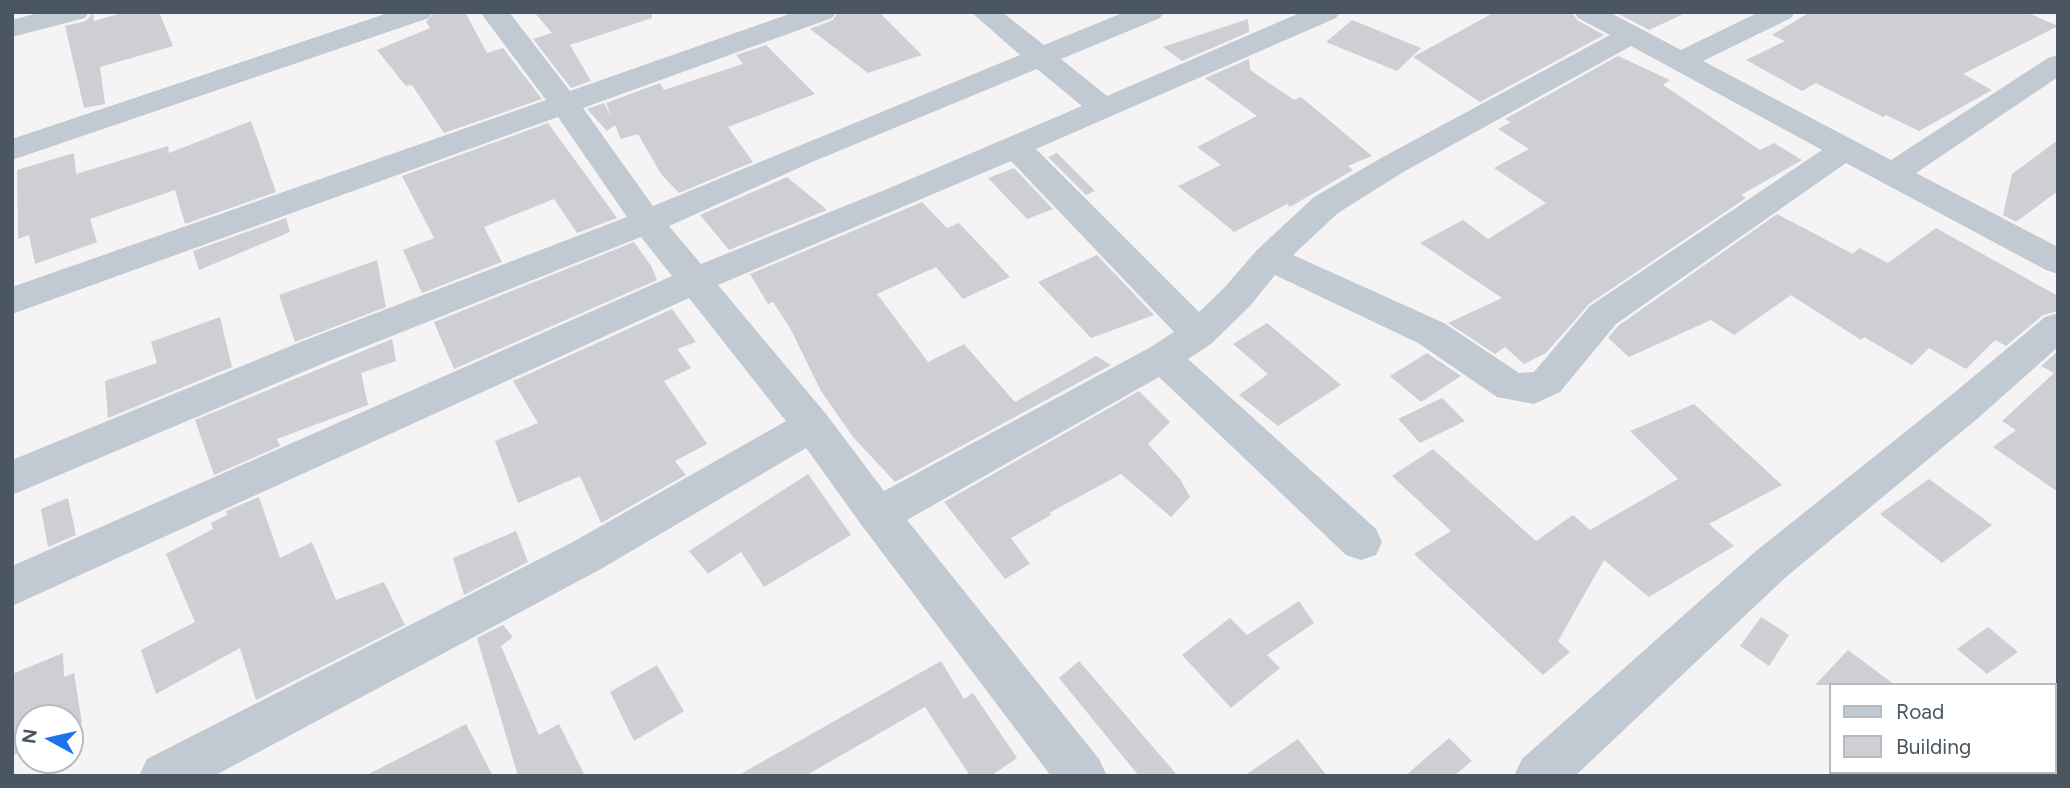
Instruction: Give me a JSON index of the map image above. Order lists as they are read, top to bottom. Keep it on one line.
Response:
{"legend":["Road","Building"],"north":"left"}
